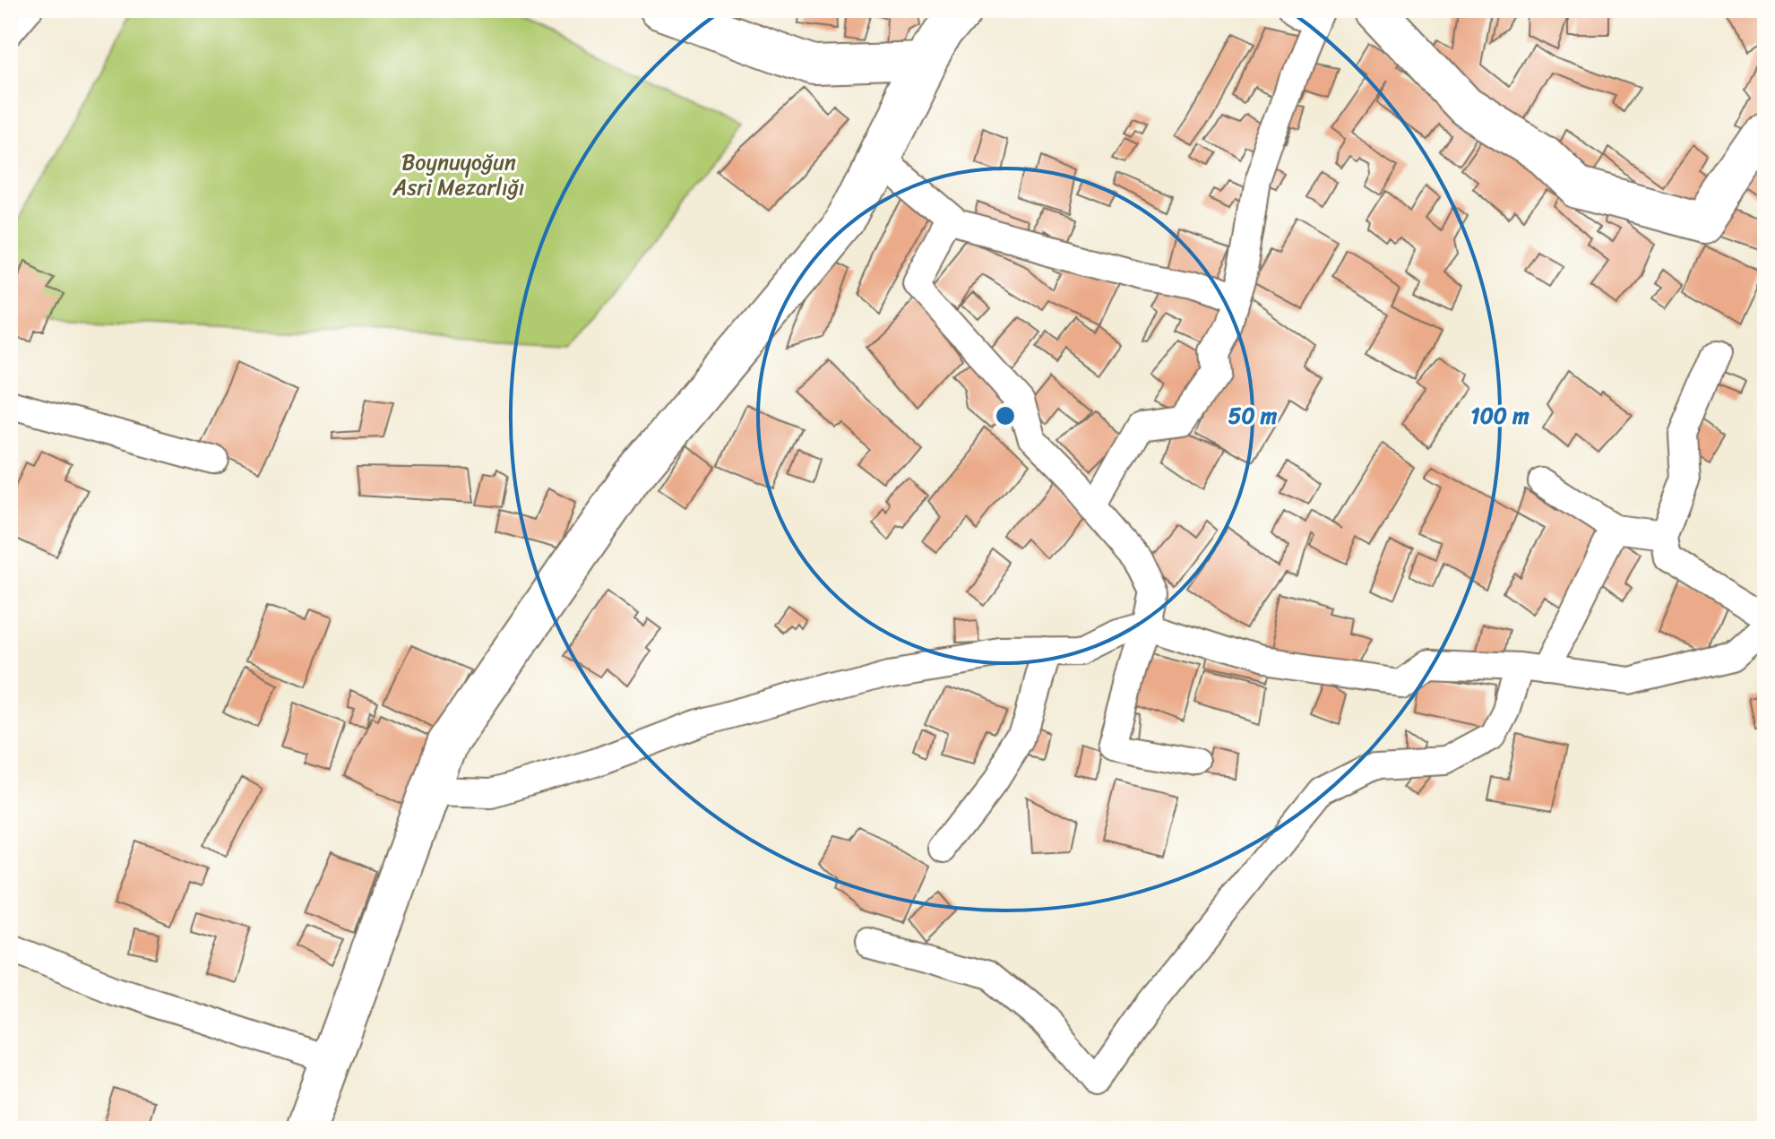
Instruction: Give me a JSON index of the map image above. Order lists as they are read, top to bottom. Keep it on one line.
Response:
{"parks":["Boynuyoğun Asri Mezarlığı"],"rings":["50 m","100 m"]}
